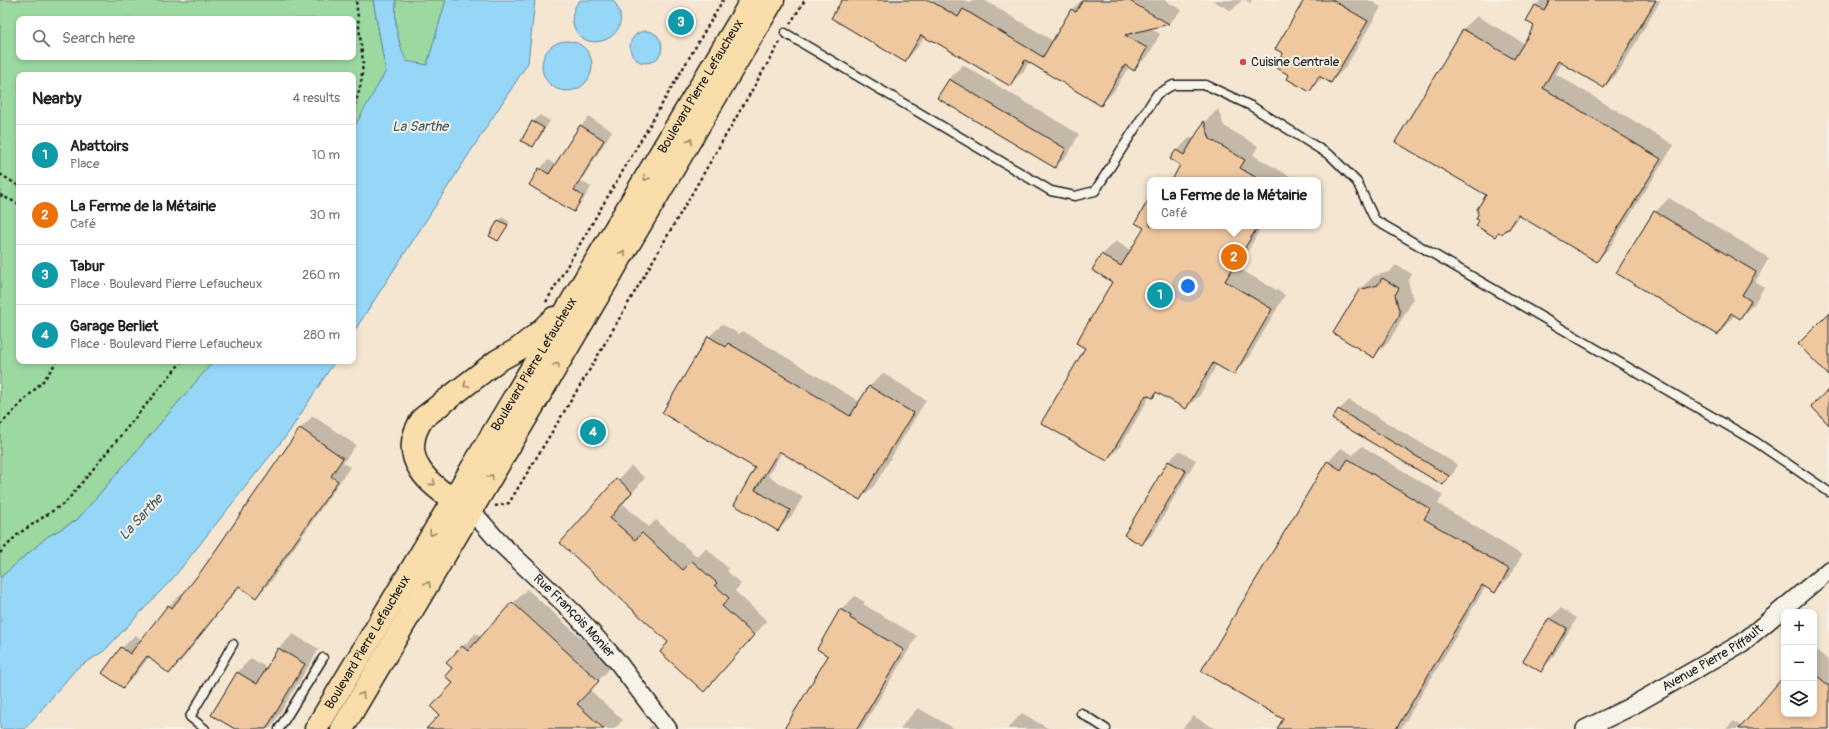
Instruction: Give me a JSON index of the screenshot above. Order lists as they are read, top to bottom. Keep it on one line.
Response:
{"streets":{"main road":["Boulevard Pierre Lefaucheux"],"street":["Rue François Monier","Avenue Pierre Piffault"]},"crossings":[["Boulevard Pierre Lefaucheux","Rue François Monier"]],"water":["La Sarthe"],"places":["Cuisine Centrale"],"page":{"pins":["3","2","1","4"],"search":"Search here","heading":["Nearby","4 results"],"list":[{"mark":"1","name":"Abattoirs","note":"Place","value":"10 m"},{"mark":"2","name":"La Ferme de la Métairie","note":"Café","value":"30 m"},{"mark":"3","name":"Tabur","note":"Place · Boulevard Pierre Lefaucheux","value":"260 m"},{"mark":"4","name":"Garage Berliet","note":"Place · Boulevard Pierre Lefaucheux","value":"280 m"}],"popup":["La Ferme de la Métairie","Café"],"map_buttons":["+","−"]}}
